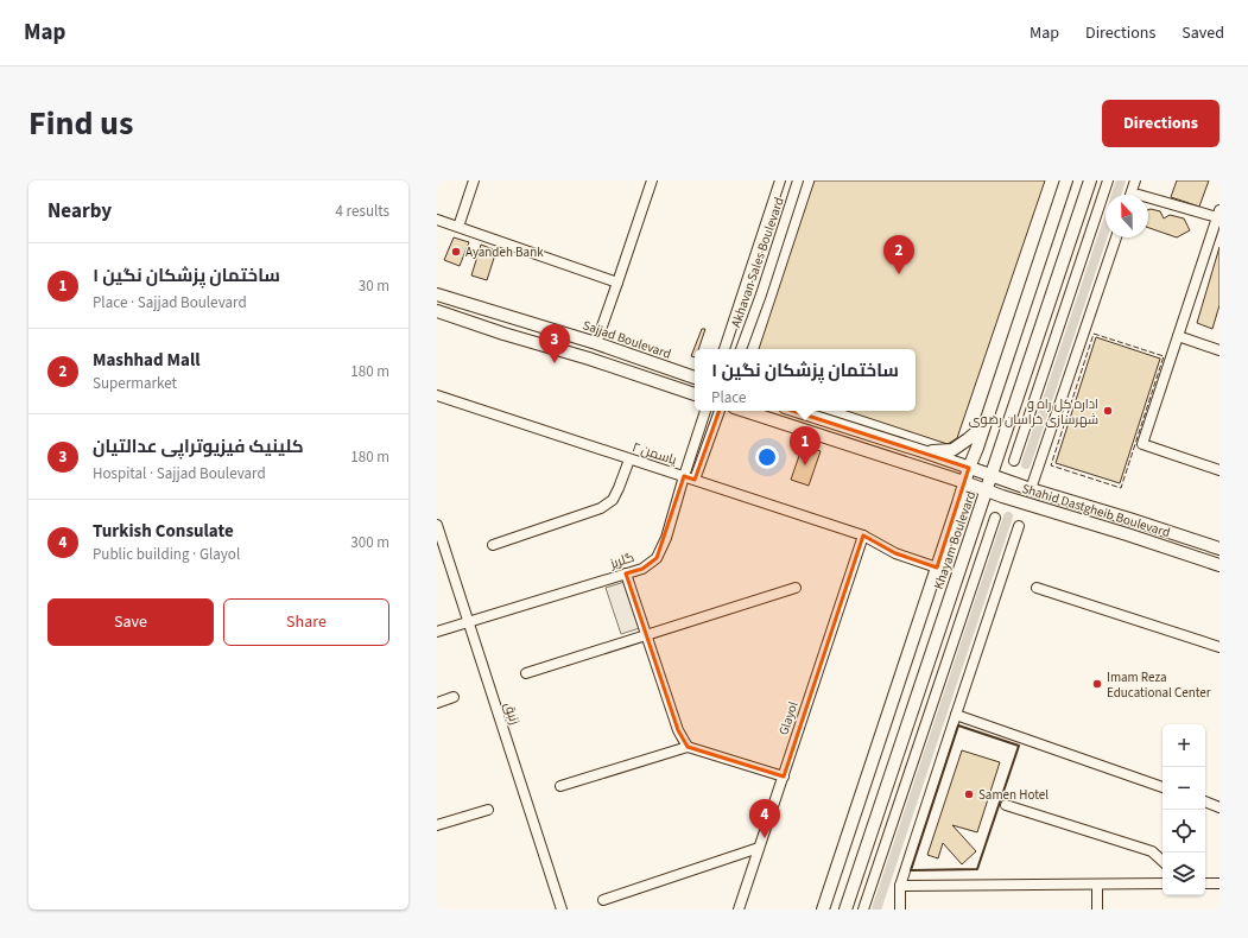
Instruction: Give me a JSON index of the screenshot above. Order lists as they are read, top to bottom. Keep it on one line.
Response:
{"streets":{"main road":["Sajjad Boulevard","Shahid Dastgheib Boulevard","Khayam Boulevard"],"street":["Akhavan Sales Boulevard","یاسمن ۲","گلریز","زنبق","Glayol"]},"crossings":[["یاسمن ۲","Khayam Boulevard"],["یاسمن ۲","گلریز"],["یاسمن ۲","Glayol"],["Shahid Dastgheib Boulevard","Khayam Boulevard"],["گلریز","زنبق"]],"places":["Ayandeh Bank","اداره کل راه و شهرسازی خراسان رضوی","Imam Reza Educational Center","Samen Hotel"],"north":"top","page":{"header":"Map","nav":["Map","Directions","Saved"],"title":"Find us","buttons":["Directions",["Save","Share"]],"heading":["Nearby","4 results"],"pins":["2","3","1","4"],"list":[{"mark":"1","name":"ساختمان پزشکان نگین ۱","note":"Place · Sajjad Boulevard","value":"30 m"},{"mark":"2","name":"Mashhad Mall","note":"Supermarket","value":"180 m"},{"mark":"3","name":"کلینیک فیزیوتراپی عدالتیان","note":"Hospital · Sajjad Boulevard","value":"180 m"},{"mark":"4","name":"Turkish Consulate","note":"Public building · Glayol","value":"300 m"}],"popup":["ساختمان پزشکان نگین ۱","Place"],"map_buttons":["+","−"]}}
